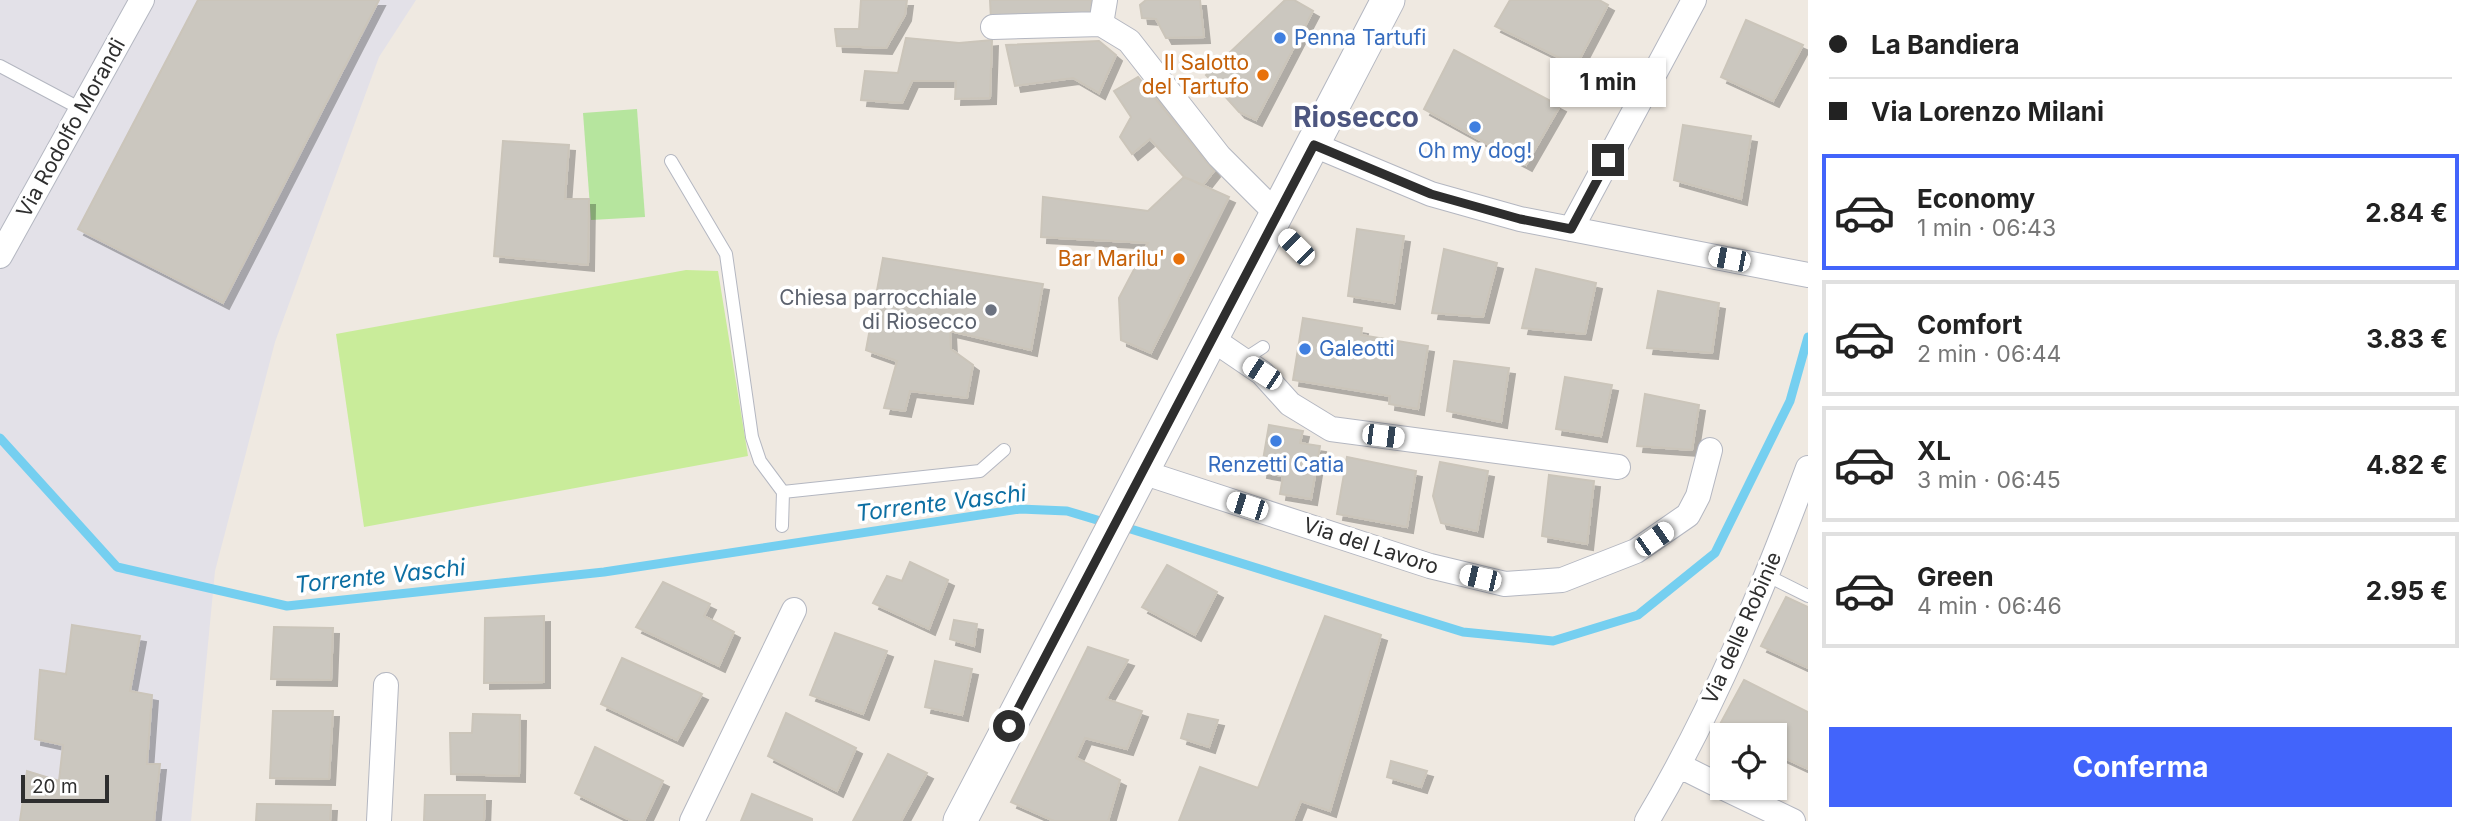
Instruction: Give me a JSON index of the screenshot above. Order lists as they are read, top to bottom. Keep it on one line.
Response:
{"streets":{"street":["Via Rodolfo Morandi","Via del Lavoro","Via delle Robinie"]},"districts":["Riosecco"],"water":["Torrente Vaschi"],"places":["Penna Tartufi","Il Salotto del Tartufo","Oh my dog!","Bar Marilu'","Chiesa parrocchiale di Riosecco","Galeotti","Renzetti Catia"],"scale_bar":"20 m","page":{"banner":["La Bandiera","Via Lorenzo Milani"],"bubble":"1 min","list":[{"name":"Economy","note":"1 min · 06:43","value":"2.84 €"},{"name":"Comfort","note":"2 min · 06:44","value":"3.83 €"},{"name":"XL","note":"3 min · 06:45","value":"4.82 €"},{"name":"Green","note":"4 min · 06:46","value":"2.95 €"}],"buttons":"Conferma","scale":"20 m"}}
